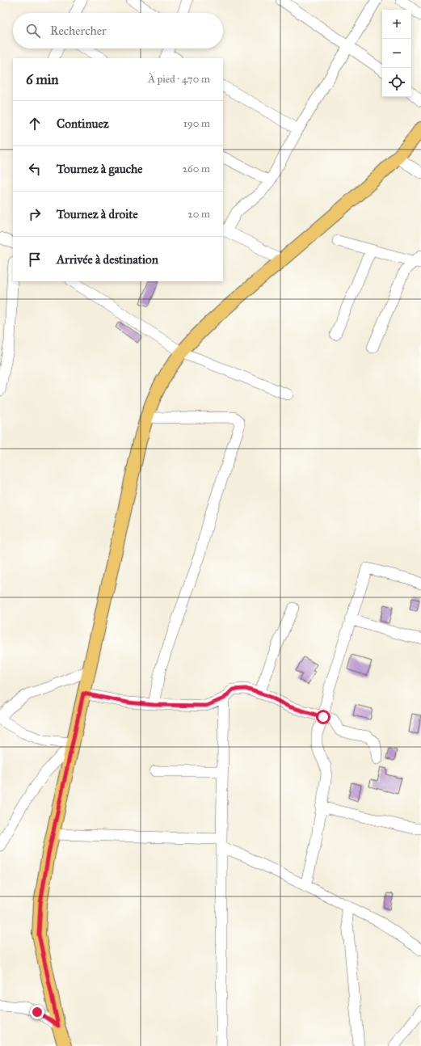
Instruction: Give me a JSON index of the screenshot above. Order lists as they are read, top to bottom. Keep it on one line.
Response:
{"page":{"map_buttons":["+","−"],"search":"Rechercher","heading":["6 min","À pied · 470 m"],"list":[["Continuez","190 m"],["Tournez à gauche","260 m"],["Tournez à droite","20 m"],"Arrivée à destination"]}}
